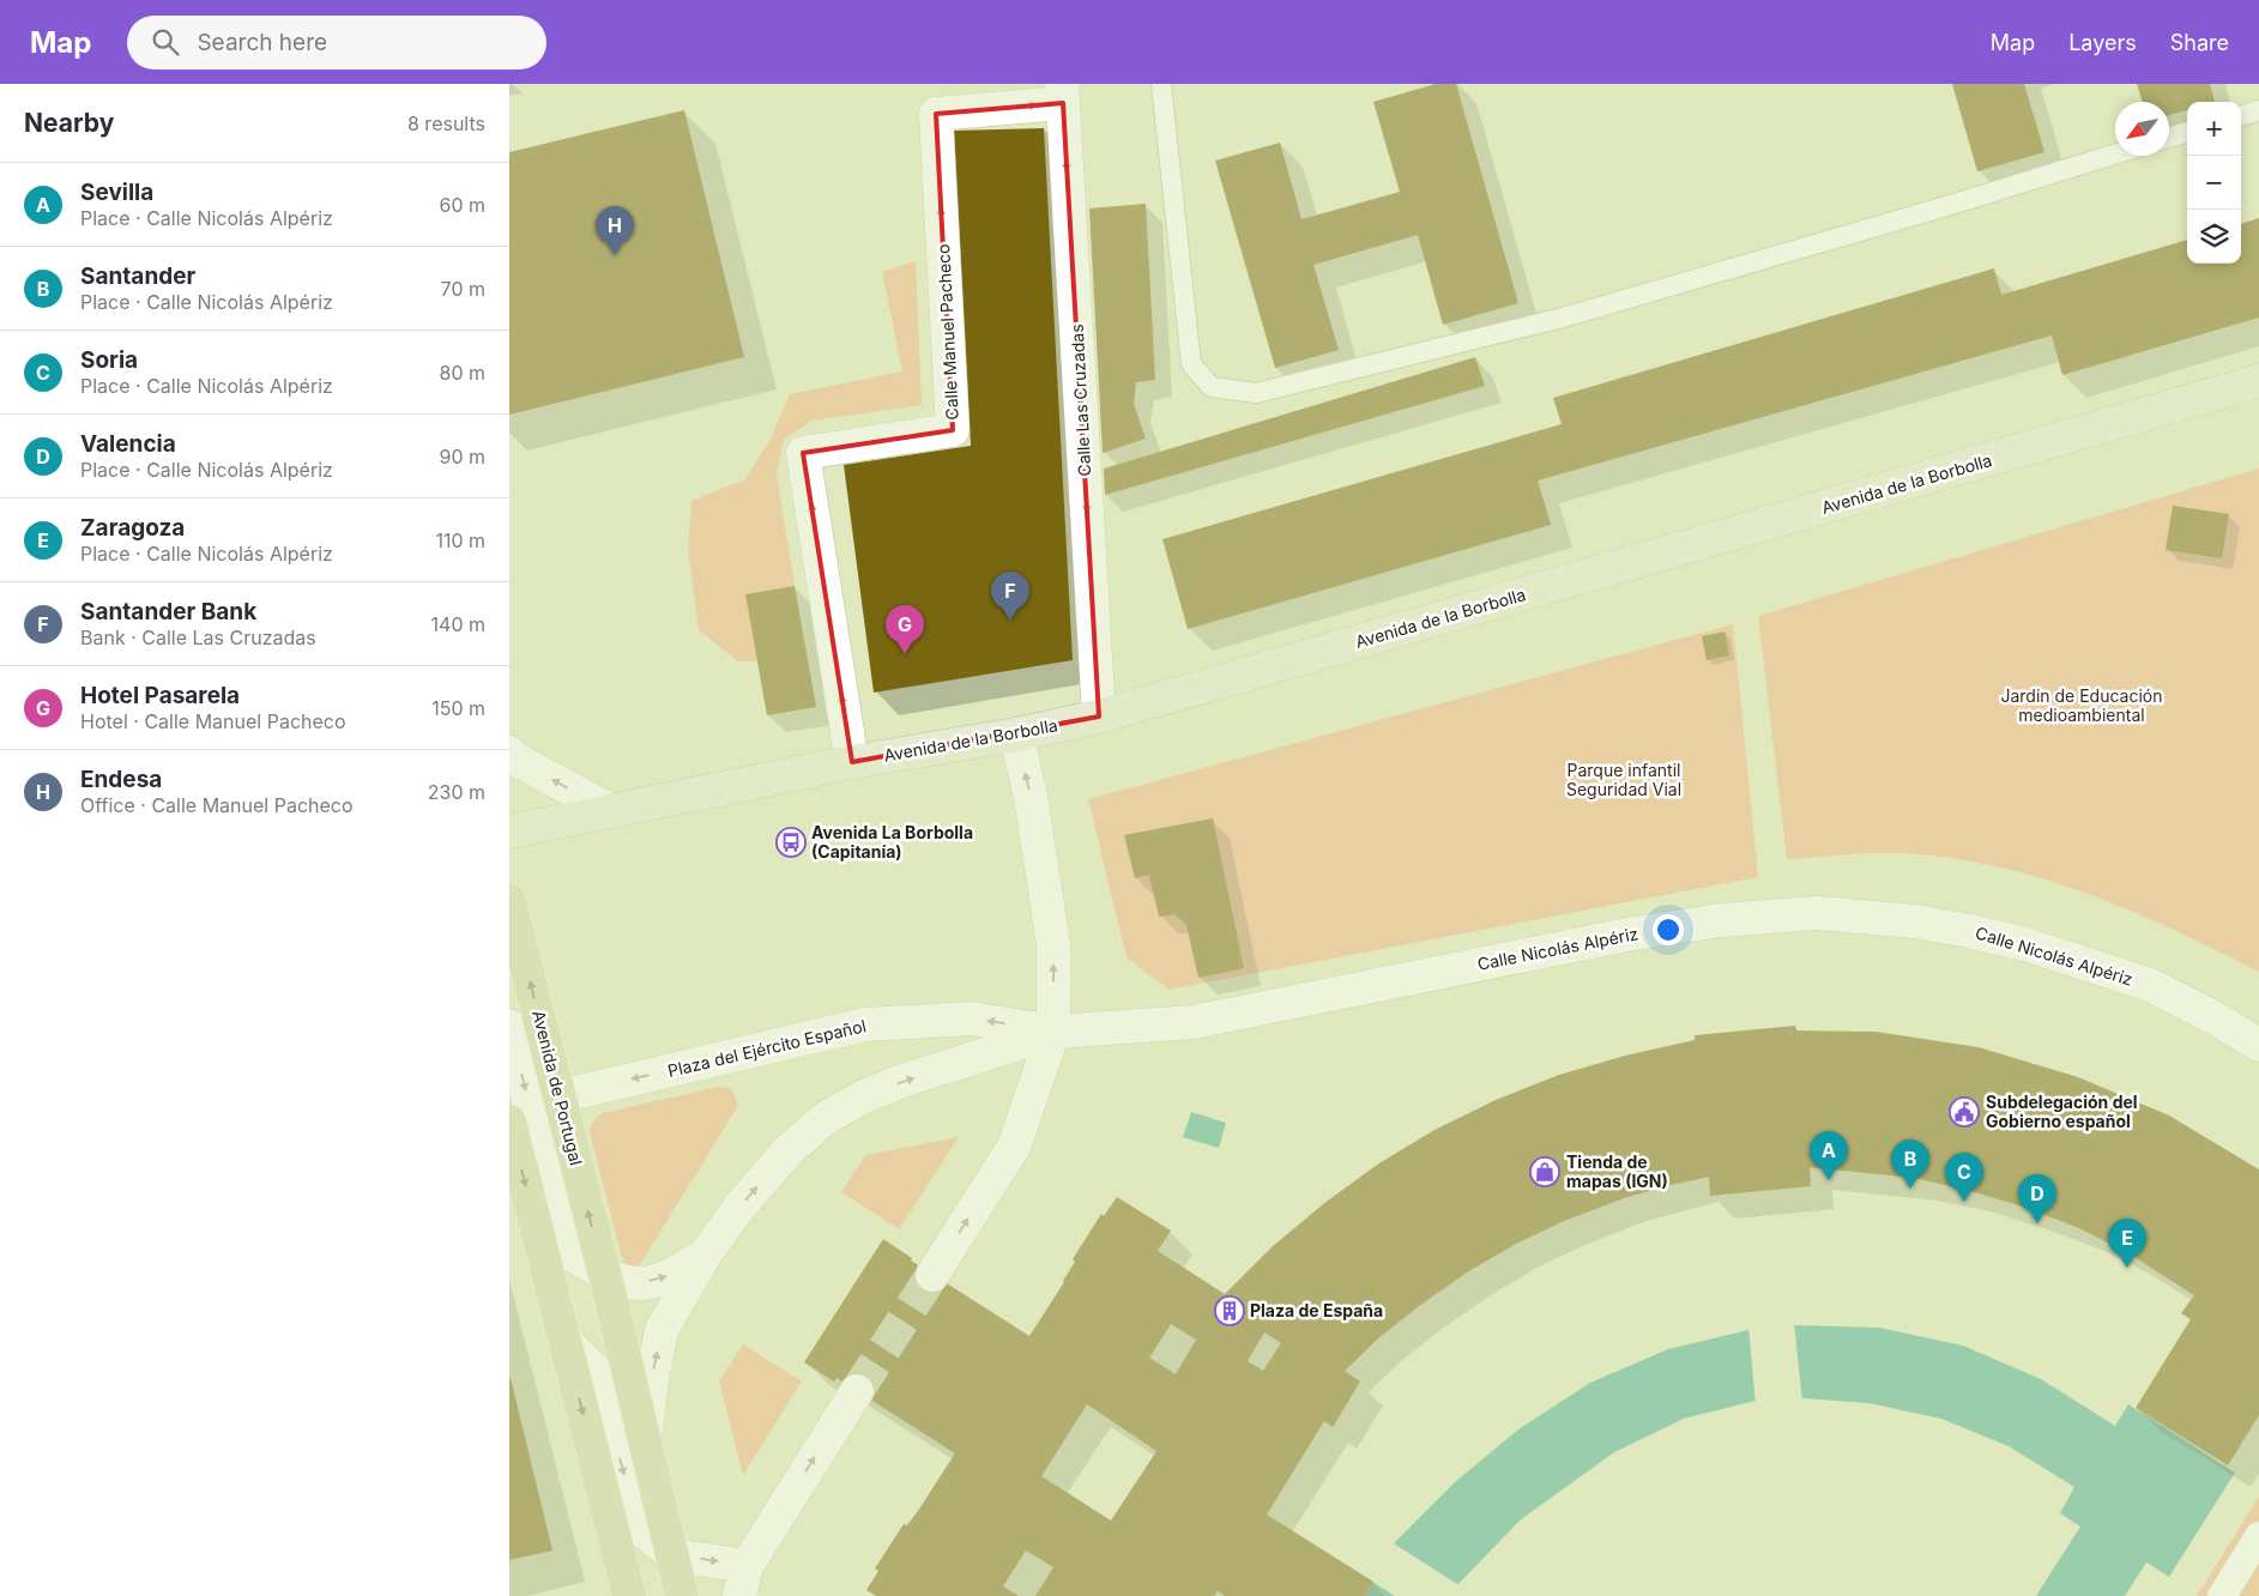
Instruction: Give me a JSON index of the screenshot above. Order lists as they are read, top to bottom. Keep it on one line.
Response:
{"streets":{"main road":["Avenida de la Borbolla","Avenida de Portugal"],"street":["Calle Manuel Pacheco","Calle Las Cruzadas","Calle Nicolás Alpériz","Plaza del Ejército Español"]},"crossings":[["Calle Manuel Pacheco","Calle Las Cruzadas"],["Calle Manuel Pacheco","Avenida de la Borbolla"],["Calle Las Cruzadas","Avenida de la Borbolla"],["Calle Nicolás Alpériz","Plaza del Ejército Español"],["Plaza del Ejército Español","Avenida de Portugal"]],"one_way":["Calle Las Cruzadas","Plaza del Ejército Español"],"parks":["Jardin de Educación medioambiental","Parque infantil Seguridad Vial"],"places":{"bus stop":["Avenida La Borbolla (Capitanía)"],"public building":["Subdelegación del Gobierno español"],"shop":["Tienda de mapas (IGN)"],"building":["Plaza de España"]},"north":"bottom left","page":{"header":"Map","search":"Search here","nav":["Map","Layers","Share"],"heading":["Nearby","8 results"],"map_buttons":["+","−"],"list":[{"mark":"A","name":"Sevilla","note":"Place · Calle Nicolás Alpériz","value":"60 m"},{"mark":"B","name":"Santander","note":"Place · Calle Nicolás Alpériz","value":"70 m"},{"mark":"C","name":"Soria","note":"Place · Calle Nicolás Alpériz","value":"80 m"},{"mark":"D","name":"Valencia","note":"Place · Calle Nicolás Alpériz","value":"90 m"},{"mark":"E","name":"Zaragoza","note":"Place · Calle Nicolás Alpériz","value":"110 m"},{"mark":"F","name":"Santander Bank","note":"Bank · Calle Las Cruzadas","value":"140 m"},{"mark":"G","name":"Hotel Pasarela","note":"Hotel · Calle Manuel Pacheco","value":"150 m"},{"mark":"H","name":"Endesa","note":"Office · Calle Manuel Pacheco","value":"230 m"}],"pins":["H","F","G","A","B","C","D","E"]}}
